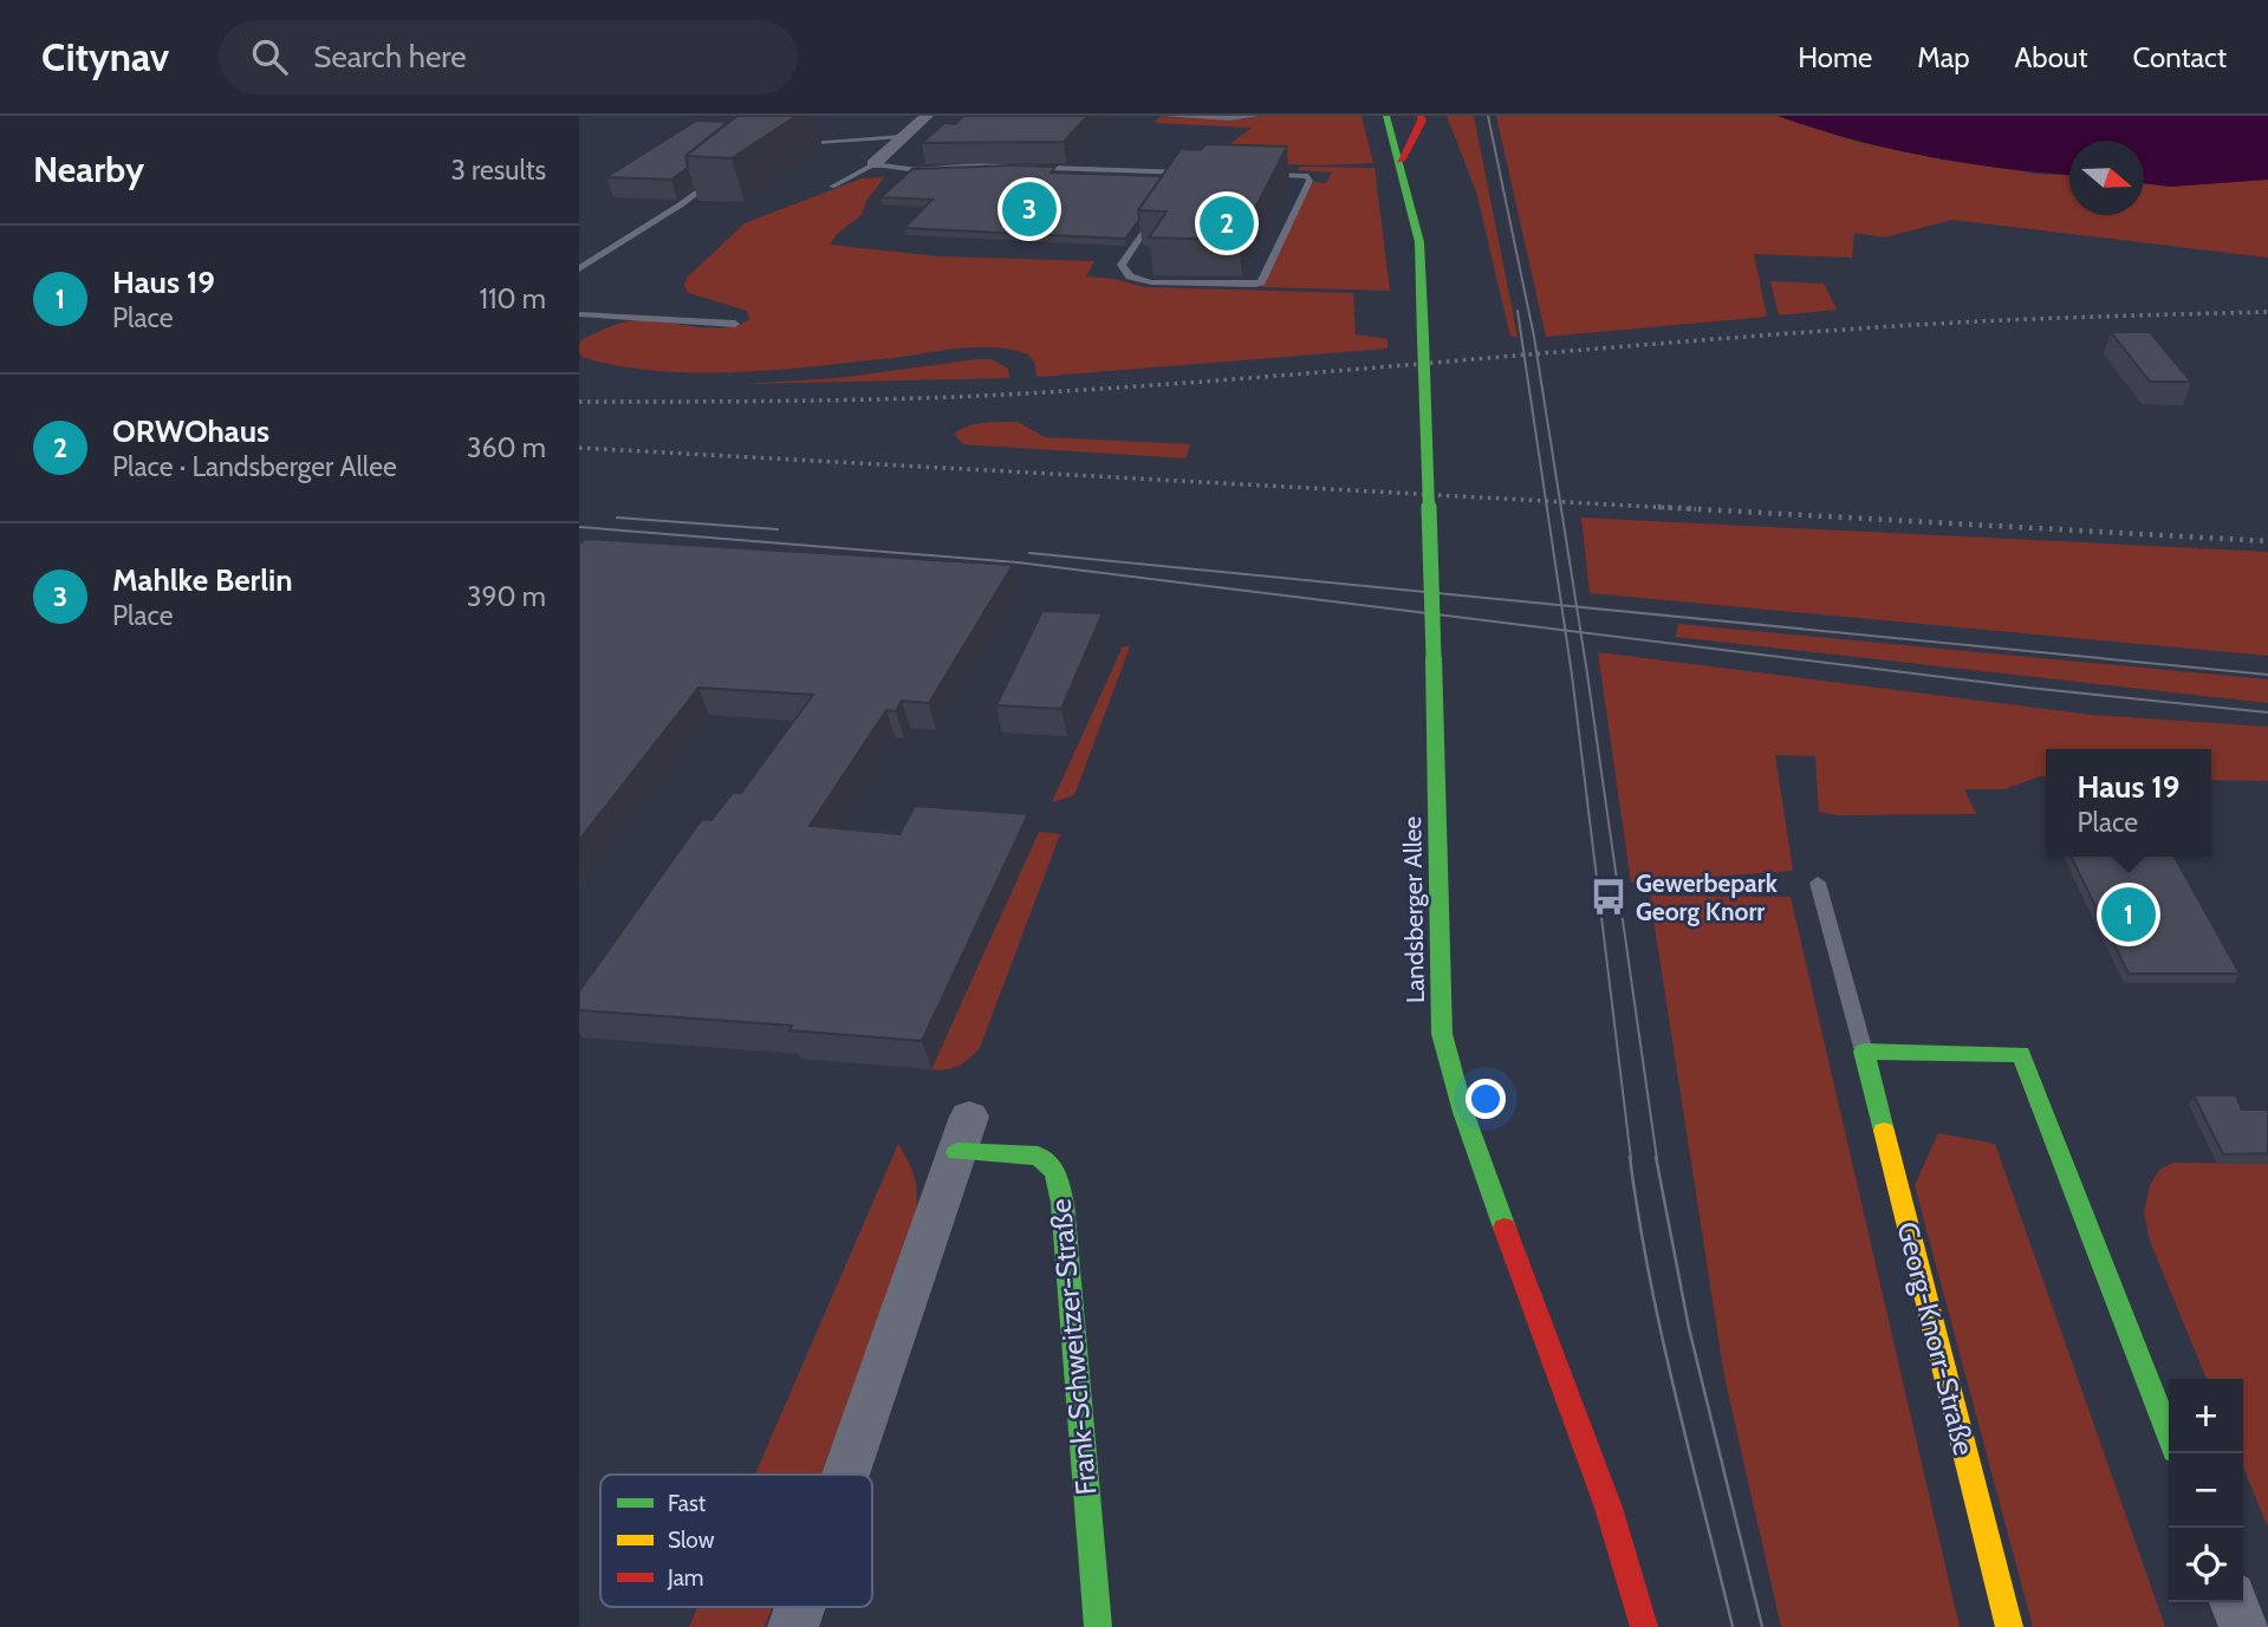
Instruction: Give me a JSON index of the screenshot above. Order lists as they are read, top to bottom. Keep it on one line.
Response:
{"streets":{"main road":["Landsberger Allee","Georg-Knorr-Straße","Frank-Schweitzer-Straße"]},"places":{"bus stop":["Gewerbepark Georg Knorr"]},"legend":["Fast","Slow","Jam"],"north":"right","page":{"header":"Citynav","search":"Search here","nav":["Home","Map","About","Contact"],"heading":["Nearby","3 results"],"pins":["3","2","1"],"list":[{"mark":"1","name":"Haus 19","note":"Place","value":"110 m"},{"mark":"2","name":"ORWOhaus","note":"Place · Landsberger Allee","value":"360 m"},{"mark":"3","name":"Mahlke Berlin","note":"Place","value":"390 m"}],"popup":["Haus 19","Place"],"map_buttons":["+","−"]}}
